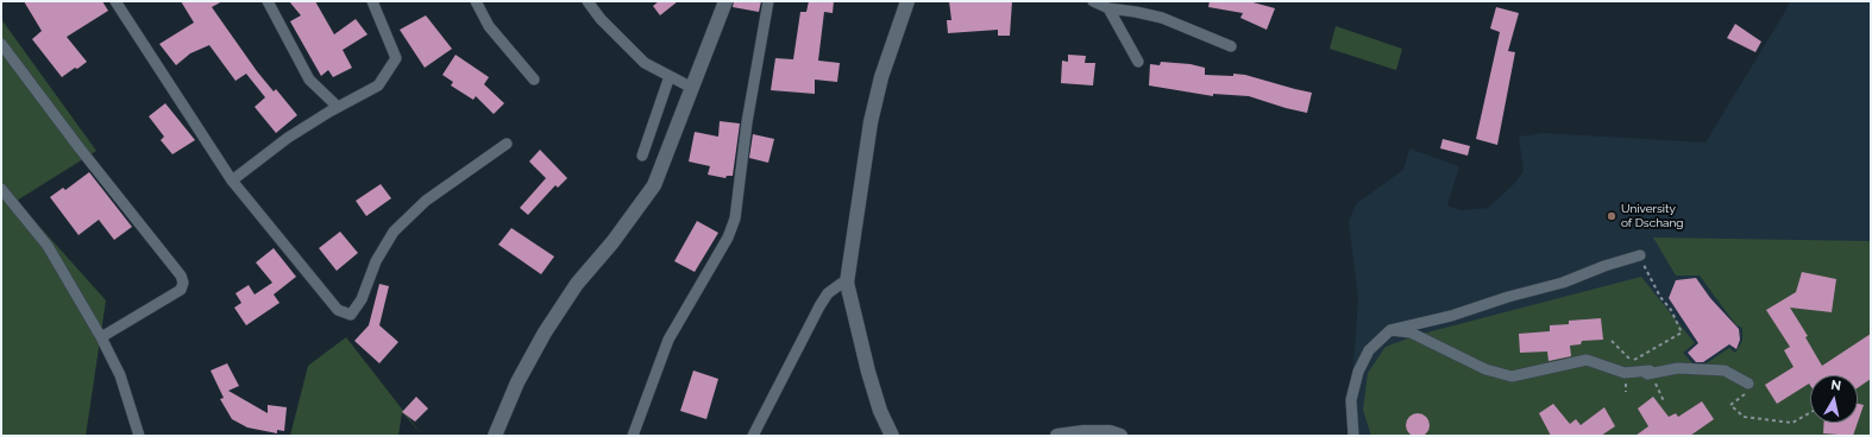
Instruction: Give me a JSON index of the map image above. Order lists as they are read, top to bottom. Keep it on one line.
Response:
{"places":["University of Dschang"],"north":"top"}
